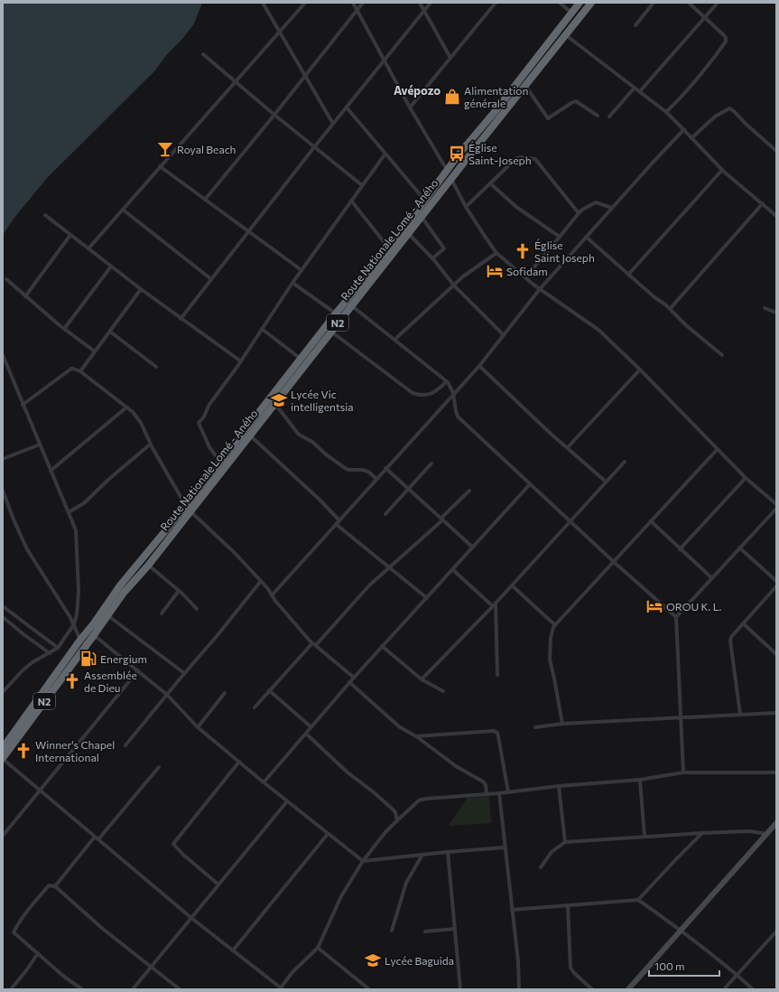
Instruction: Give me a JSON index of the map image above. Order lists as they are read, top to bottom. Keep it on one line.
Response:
{"streets":{"highway":["Route Nationale Lomé - Aného","N2"]},"crossings":[["Route Nationale Lomé - Aného","N2"]],"districts":["Avépozo"],"places":{"shop":["Alimentation générale"],"bar":["Royal Beach"],"bus stop":["Église Saint-Joseph"],"church":["Église Saint Joseph","Assemblée de Dieu","Winner's Chapel International"],"hotel":["Sofidam","OROU K. L."],"school or university":["Lycée Vic intelligentsia","Lycée Baguida"],"fuel station":["Energium"]},"scale_bar":"100 m"}
